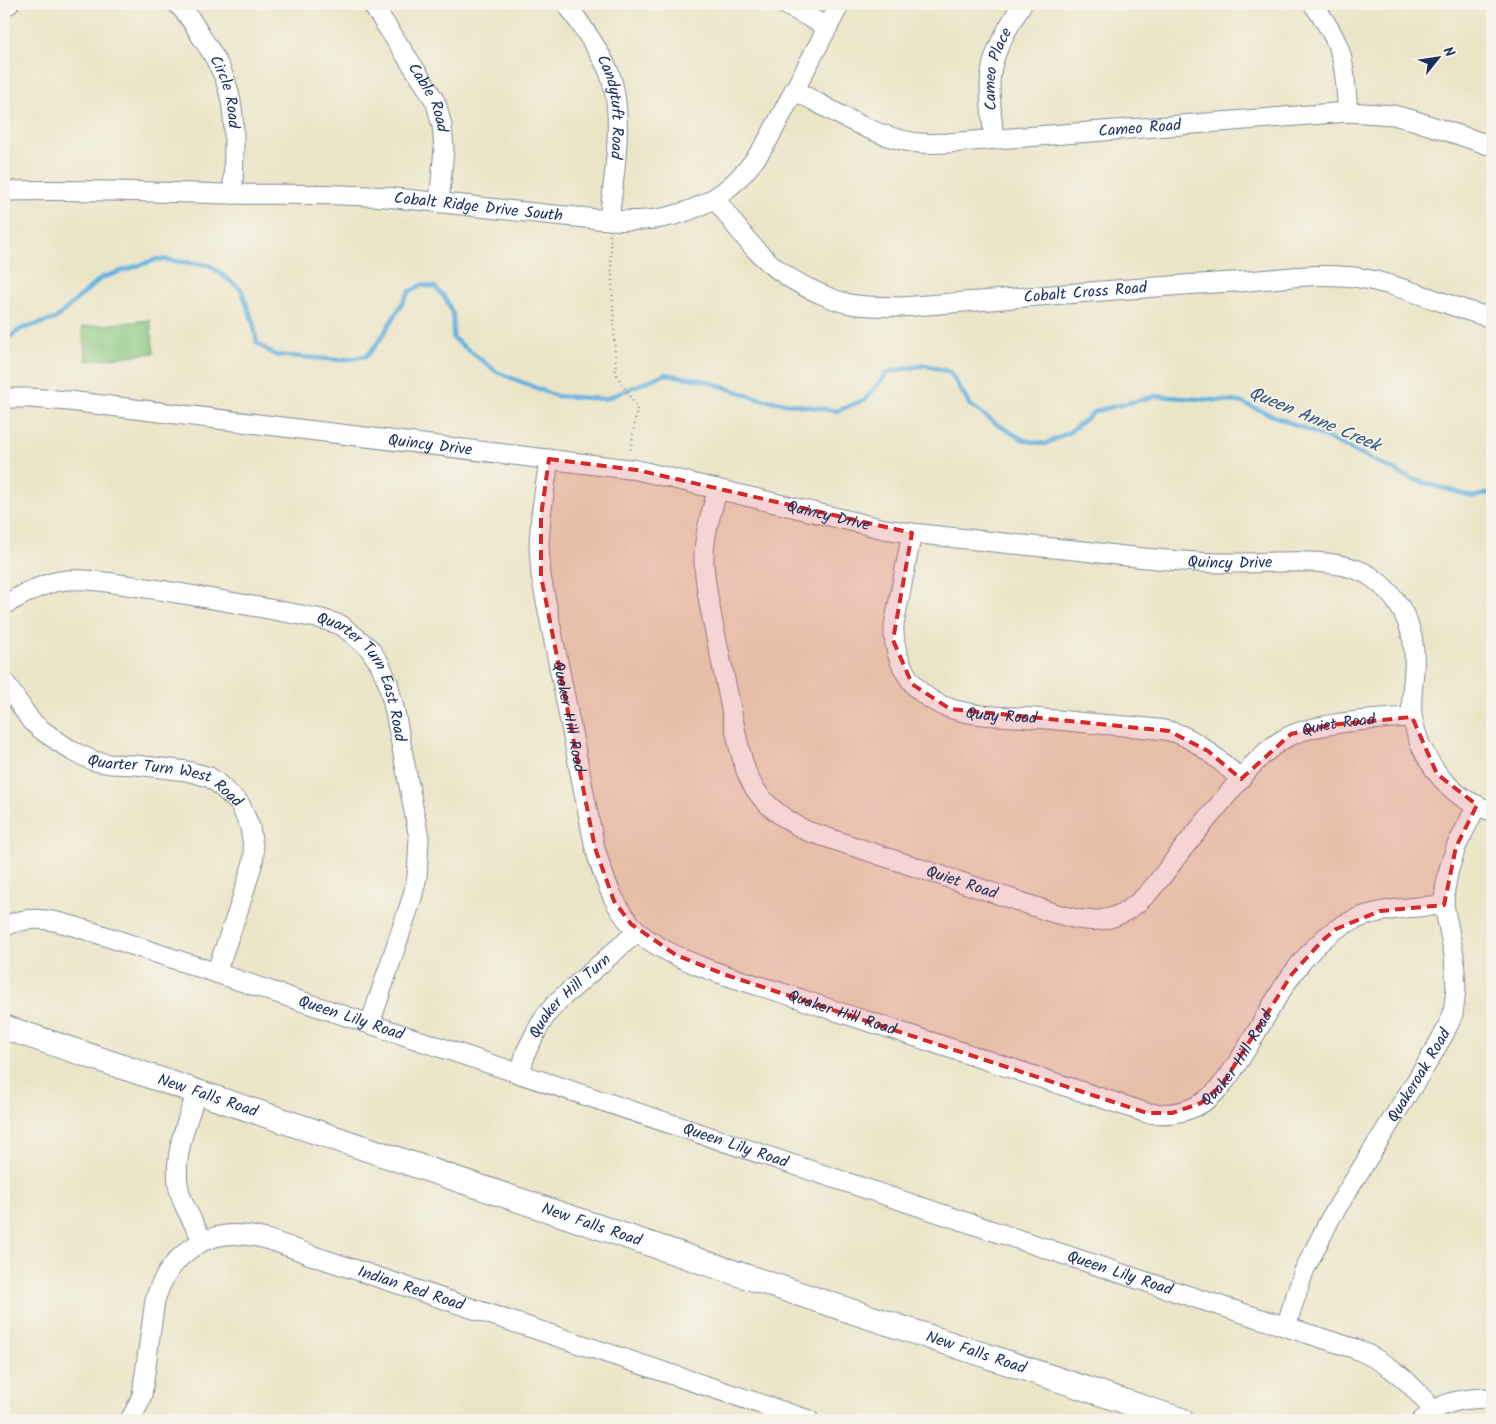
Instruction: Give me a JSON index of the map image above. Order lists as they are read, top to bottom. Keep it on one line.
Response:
{"streets":{"main road":["New Falls Road"],"street":["Cameo Place","Circle Road","Cable Road","Candytuft Road","Cameo Road","Cobalt Ridge Drive South","Cobalt Cross Road","Quincy Drive","Quarter Turn East Road","Quay Road","Quaker Hill Road","Quiet Road","Quarter Turn West Road","Quaker Hill Turn","Queen Lily Road","Quakeroak Road","Indian Red Road"]},"crossings":[["Cameo Place","Cameo Road"],["Circle Road","Cobalt Ridge Drive South"],["Cable Road","Cobalt Ridge Drive South"],["Candytuft Road","Cobalt Ridge Drive South"],["Cameo Road","Cobalt Ridge Drive South"],["Cobalt Ridge Drive South","Cobalt Cross Road"],["Quincy Drive","Quay Road"],["Quincy Drive","Quaker Hill Road"],["Quincy Drive","Quiet Road"],["Quincy Drive","Quakeroak Road"],["Quarter Turn East Road","Queen Lily Road"],["Quay Road","Quiet Road"],["Quaker Hill Road","Quaker Hill Turn"],["Quaker Hill Road","Quakeroak Road"],["Quarter Turn West Road","Queen Lily Road"],["Quaker Hill Turn","Queen Lily Road"],["Queen Lily Road","Quakeroak Road"]],"water":["Queen Anne Creek"],"north":"top right"}
